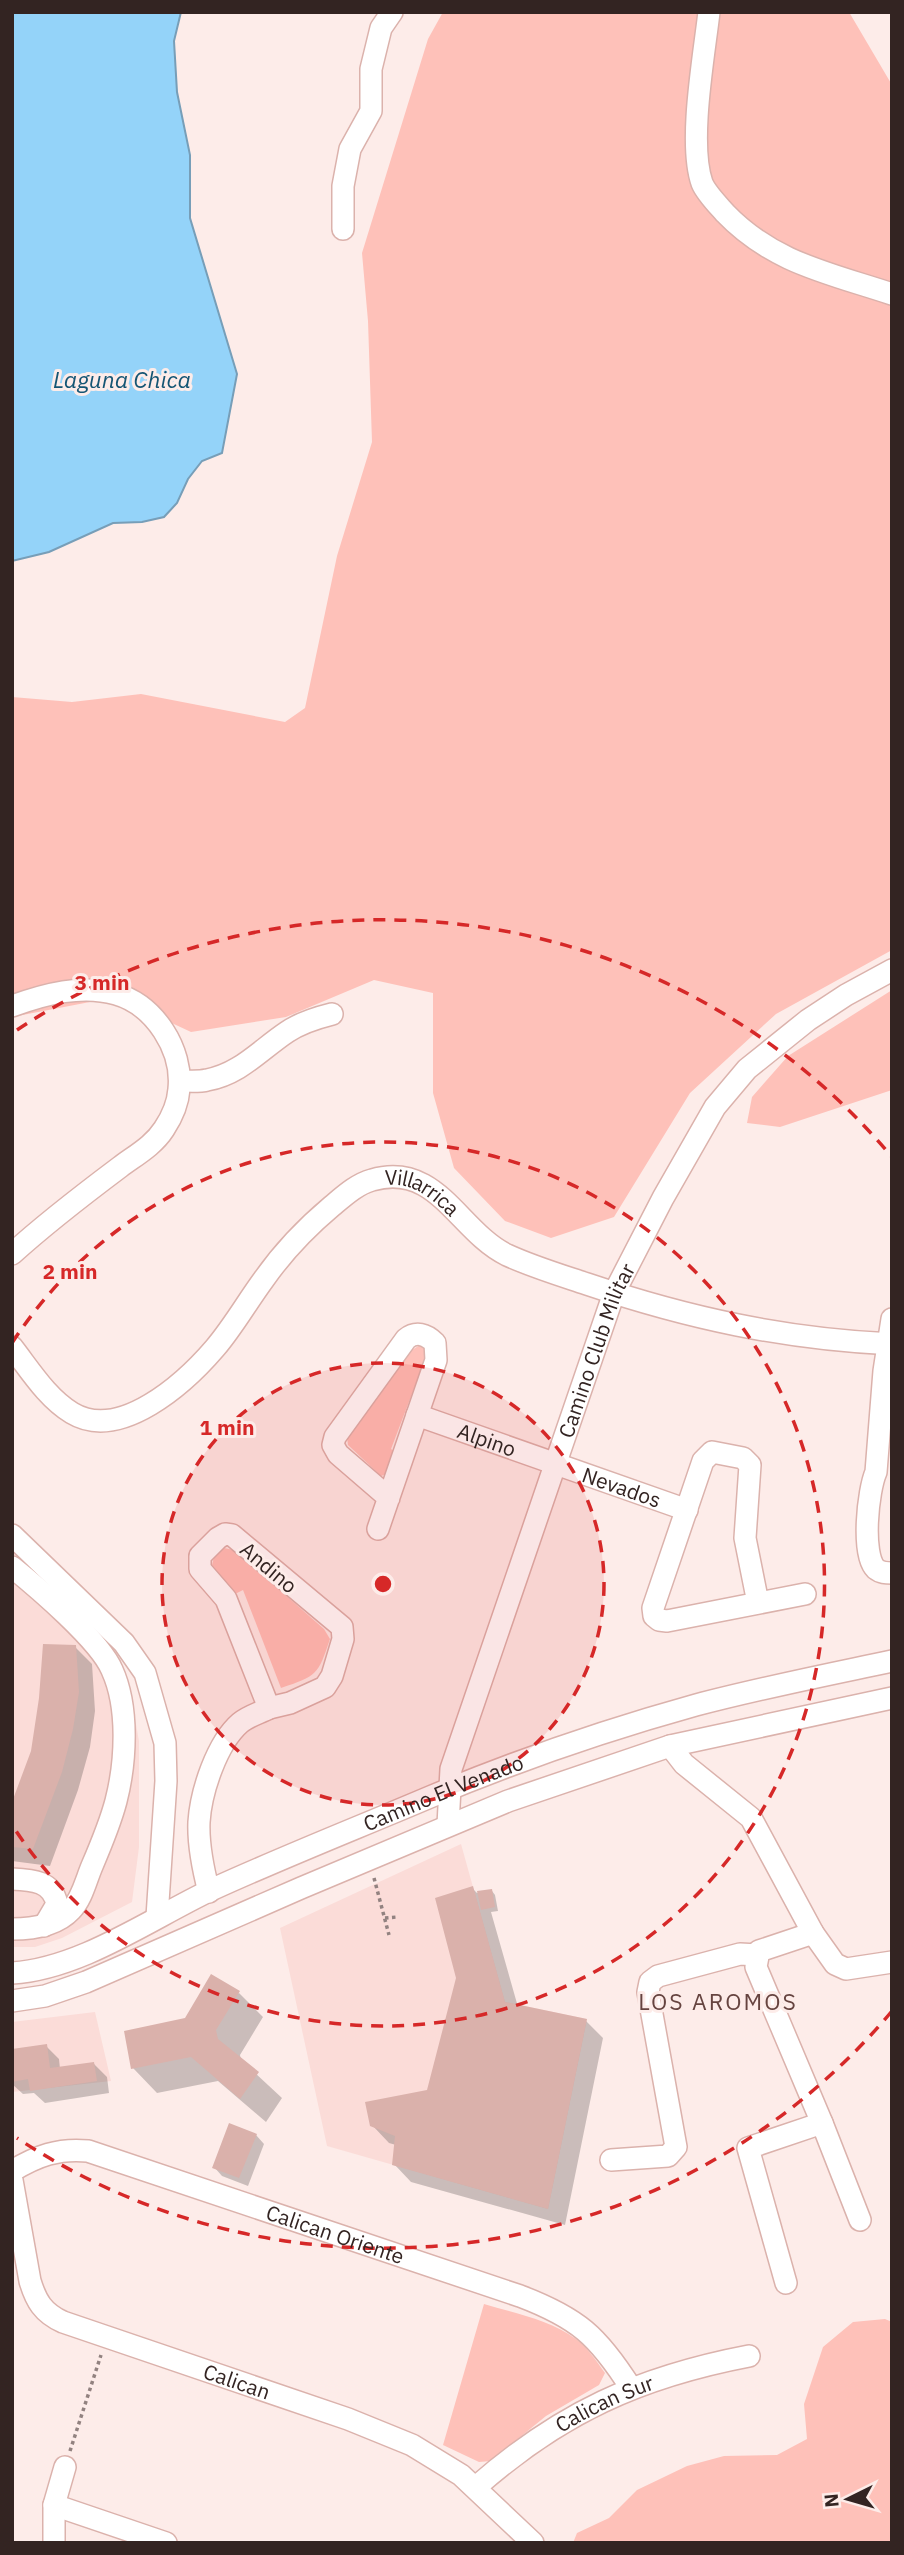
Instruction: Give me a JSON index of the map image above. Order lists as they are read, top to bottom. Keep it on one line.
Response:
{"streets":{"street":["Villarrica","Camino Club Militar","Alpino","Nevados","Andino","Camino El Venado","Calican Oriente","Calican","Calican Sur"]},"crossings":[["Villarrica","Camino Club Militar"],["Camino Club Militar","Alpino"],["Camino Club Militar","Nevados"],["Camino Club Militar","Camino El Venado"],["Alpino","Nevados"],["Andino","Camino El Venado"],["Calican Oriente","Calican Sur"],["Calican","Calican Sur"]],"districts":["LOS AROMOS"],"water":["Laguna Chica"],"north":"left","rings":["3 min","2 min","1 min"]}
